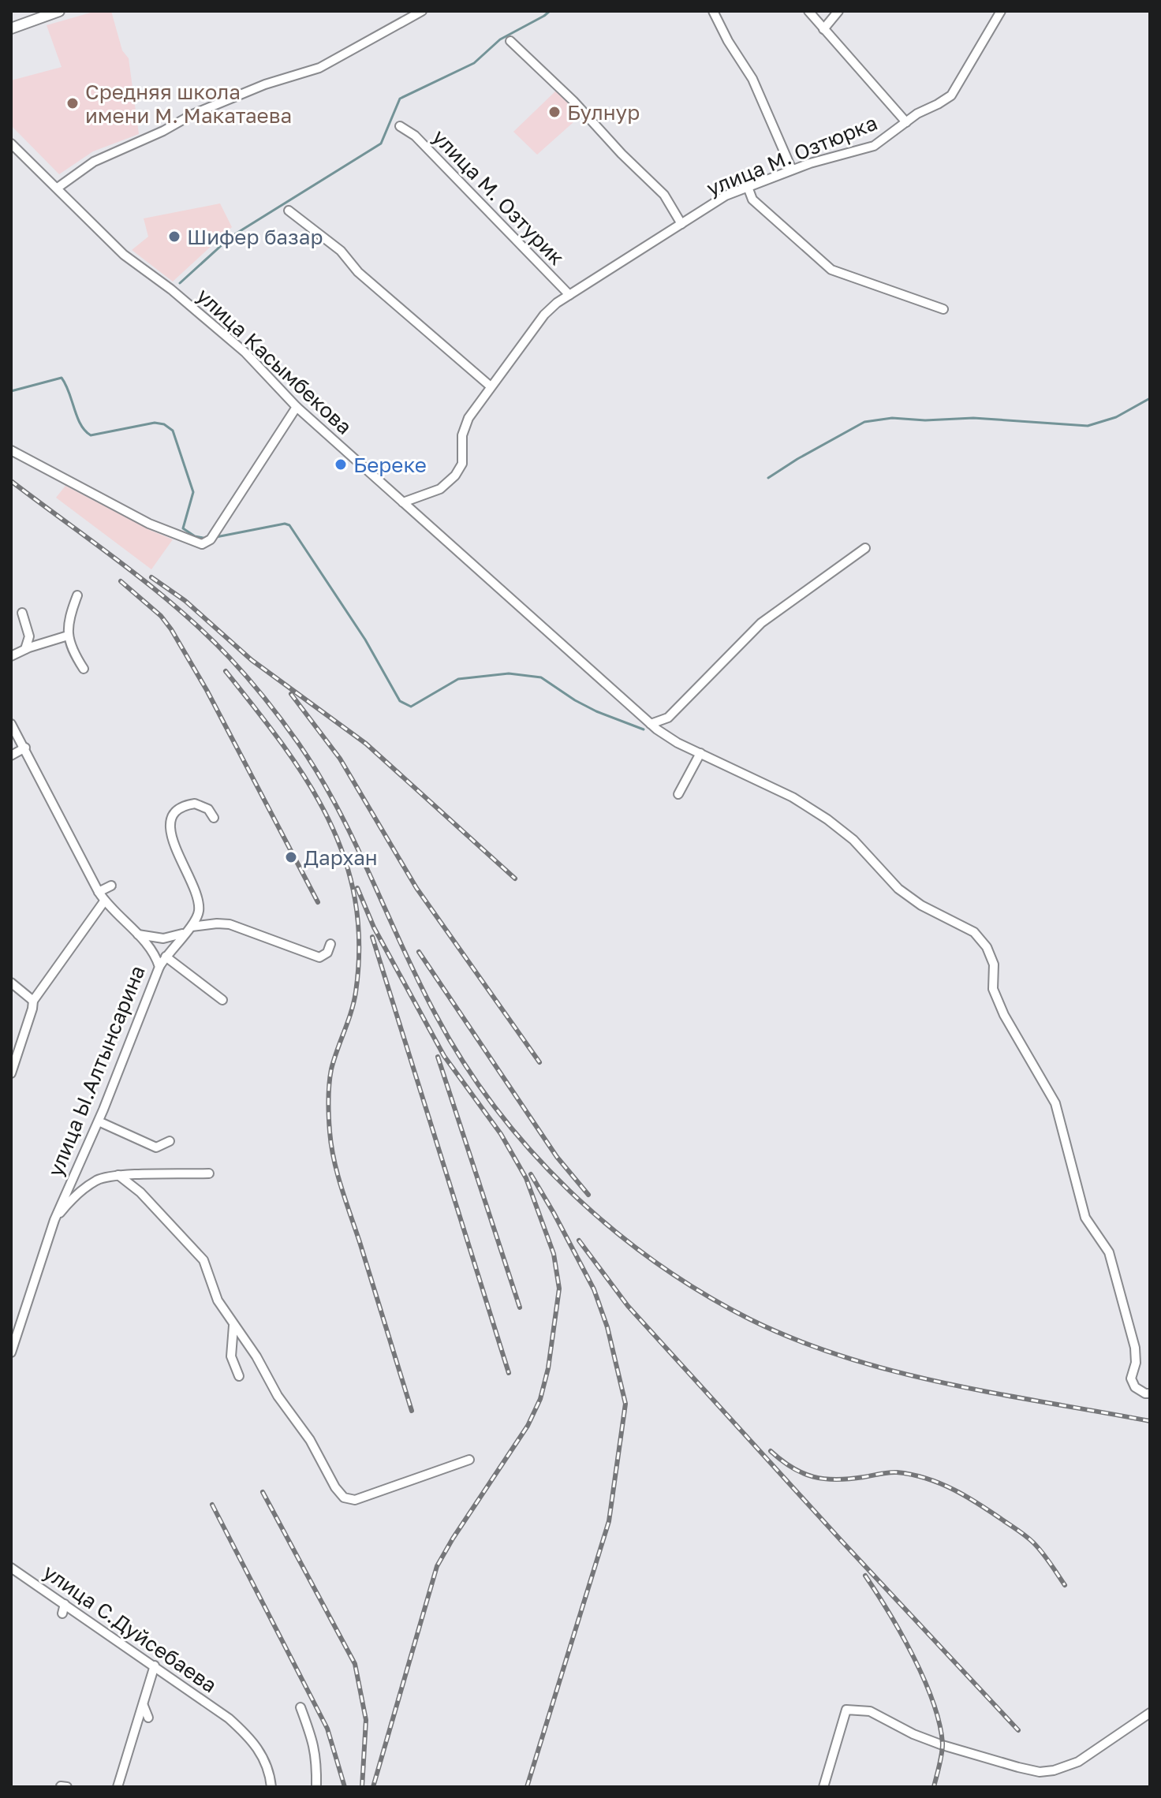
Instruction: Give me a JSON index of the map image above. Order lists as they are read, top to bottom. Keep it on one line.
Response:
{"streets":{"street":["улица М. Озтюрка","улица М. Озтурик","улица Касымбекова","улица Ы.Алтынсарина","улица С.Дуйсебаева"]},"crossings":[["улица М. Озтюрка","улица М. Озтурик"],["улица М. Озтюрка","улица Касымбекова"]],"places":["Средняя школа имени М. Макатаева","Булнур","Шифер базар","Береке","Дархан"]}
